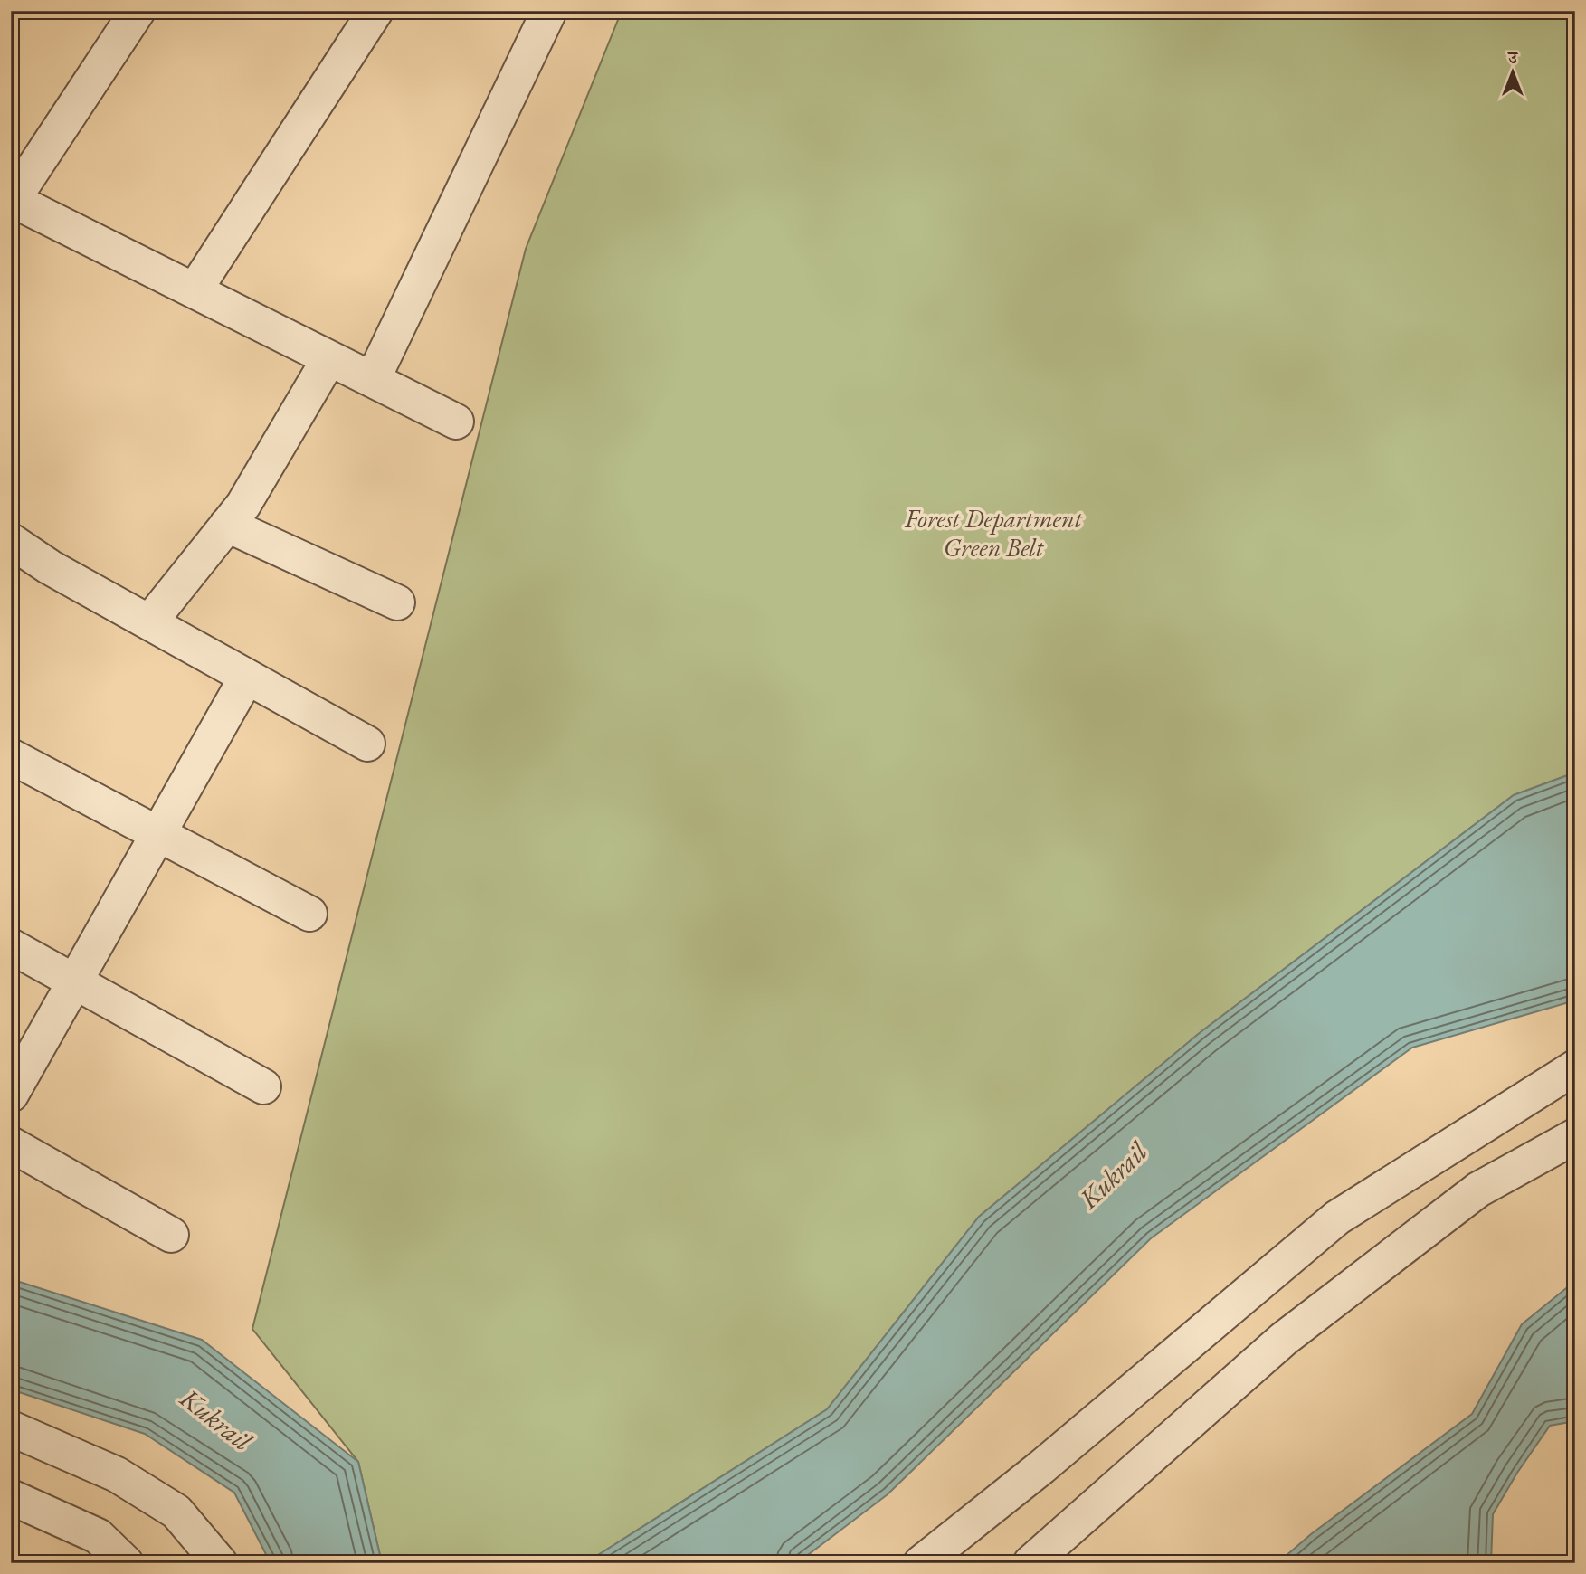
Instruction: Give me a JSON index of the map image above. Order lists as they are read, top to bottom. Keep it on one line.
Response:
{"water":["Kukrail"],"parks":["Forest Department Green Belt"],"north":"top"}
